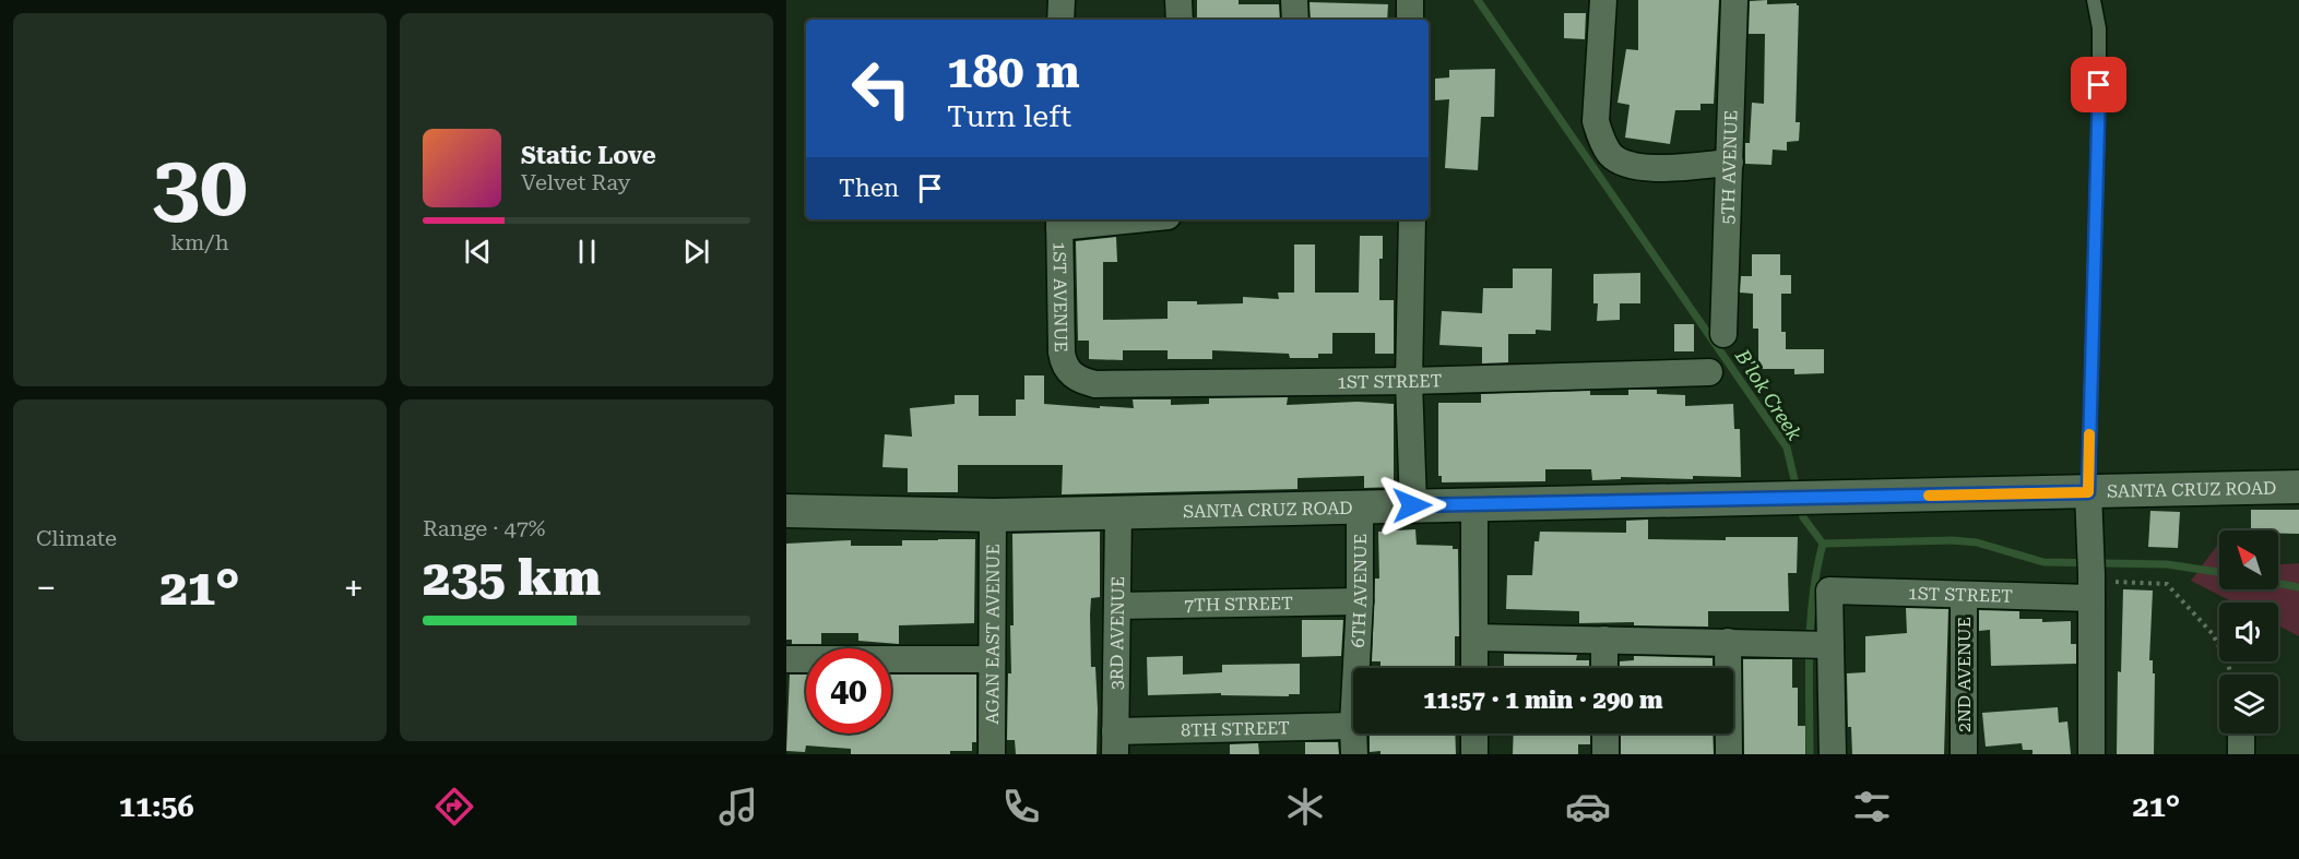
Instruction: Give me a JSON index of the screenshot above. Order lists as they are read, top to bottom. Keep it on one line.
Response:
{"streets":{"street":["5TH AVENUE","1ST AVENUE","1ST STREET","SANTA CRUZ ROAD","6TH AVENUE","7TH STREET","3RD AVENUE","AGAN EAST AVENUE","2ND AVENUE","8TH STREET"]},"crossings":[["1ST AVENUE","1ST STREET"],["1ST STREET","2ND AVENUE"],["SANTA CRUZ ROAD","6TH AVENUE"],["SANTA CRUZ ROAD","3RD AVENUE"],["SANTA CRUZ ROAD","AGAN EAST AVENUE"],["6TH AVENUE","7TH STREET"],["7TH STREET","3RD AVENUE"],["3RD AVENUE","8TH STREET"]],"water":["B'lok Creek"],"north":"top left","page":{"tile":[["30","km/h"],"Climate",["Range · 47%","235 km"]],"turn":["180 m","Turn left"],"song":["Static Love","Velvet Ray"],"then":"Then","heat":["−","21°","+"],"limit":"40","trip":"11:57 · 1 min · 290 m","tabs":["11:56","21°"]}}
